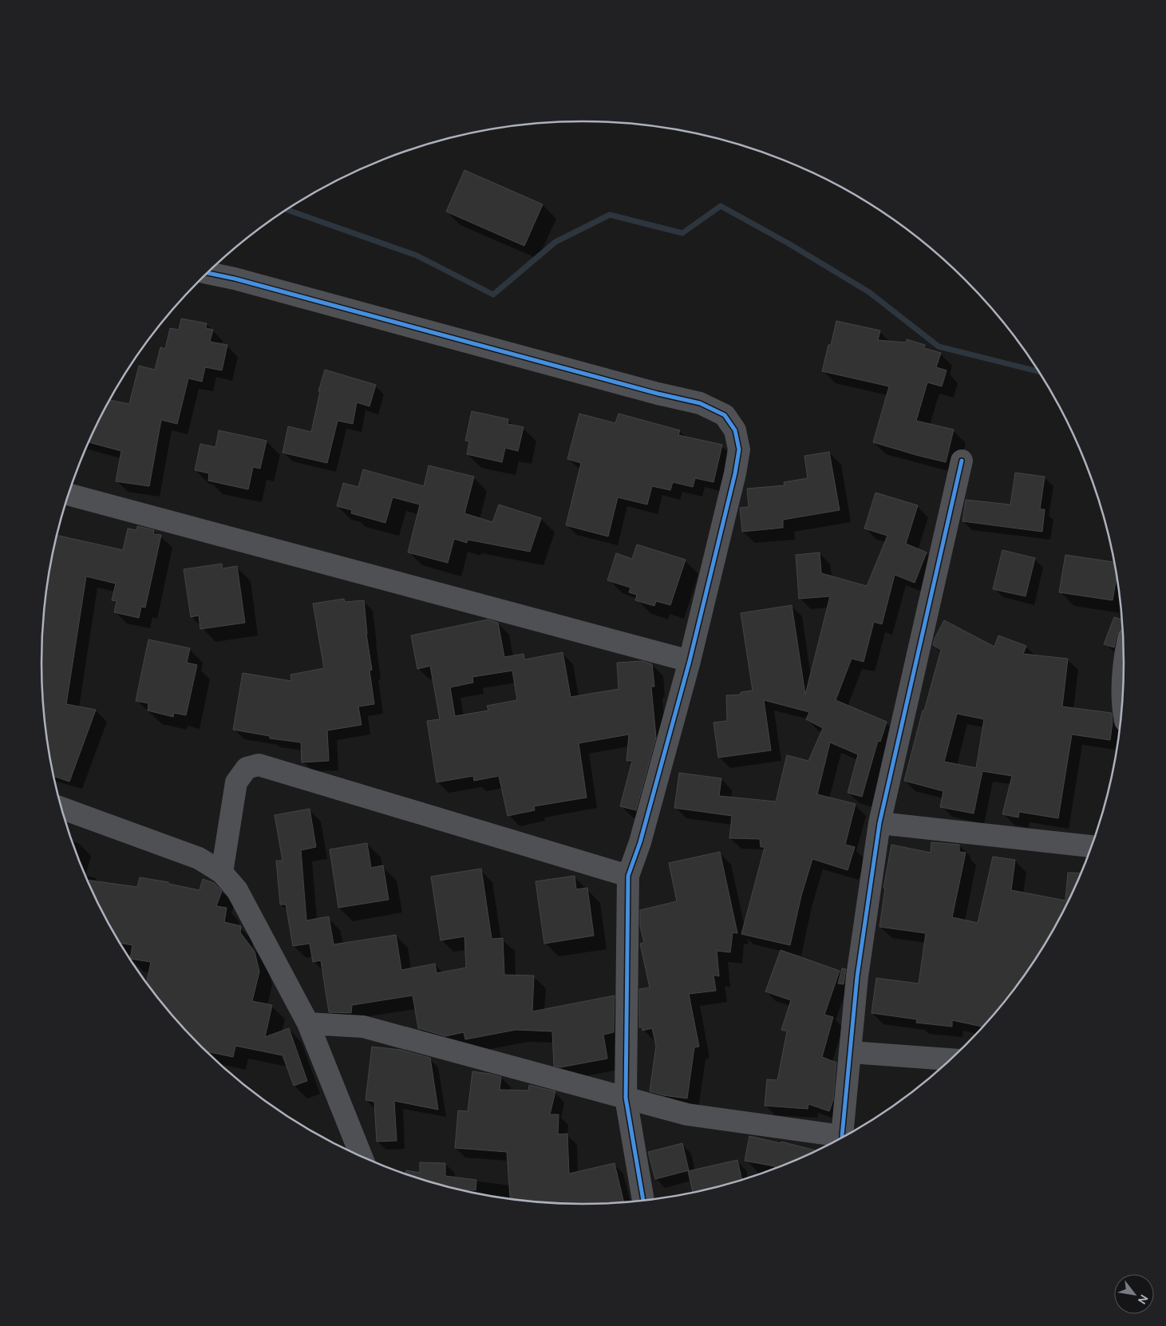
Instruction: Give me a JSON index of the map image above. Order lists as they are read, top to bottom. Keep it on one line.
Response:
{"north":"bottom right"}
